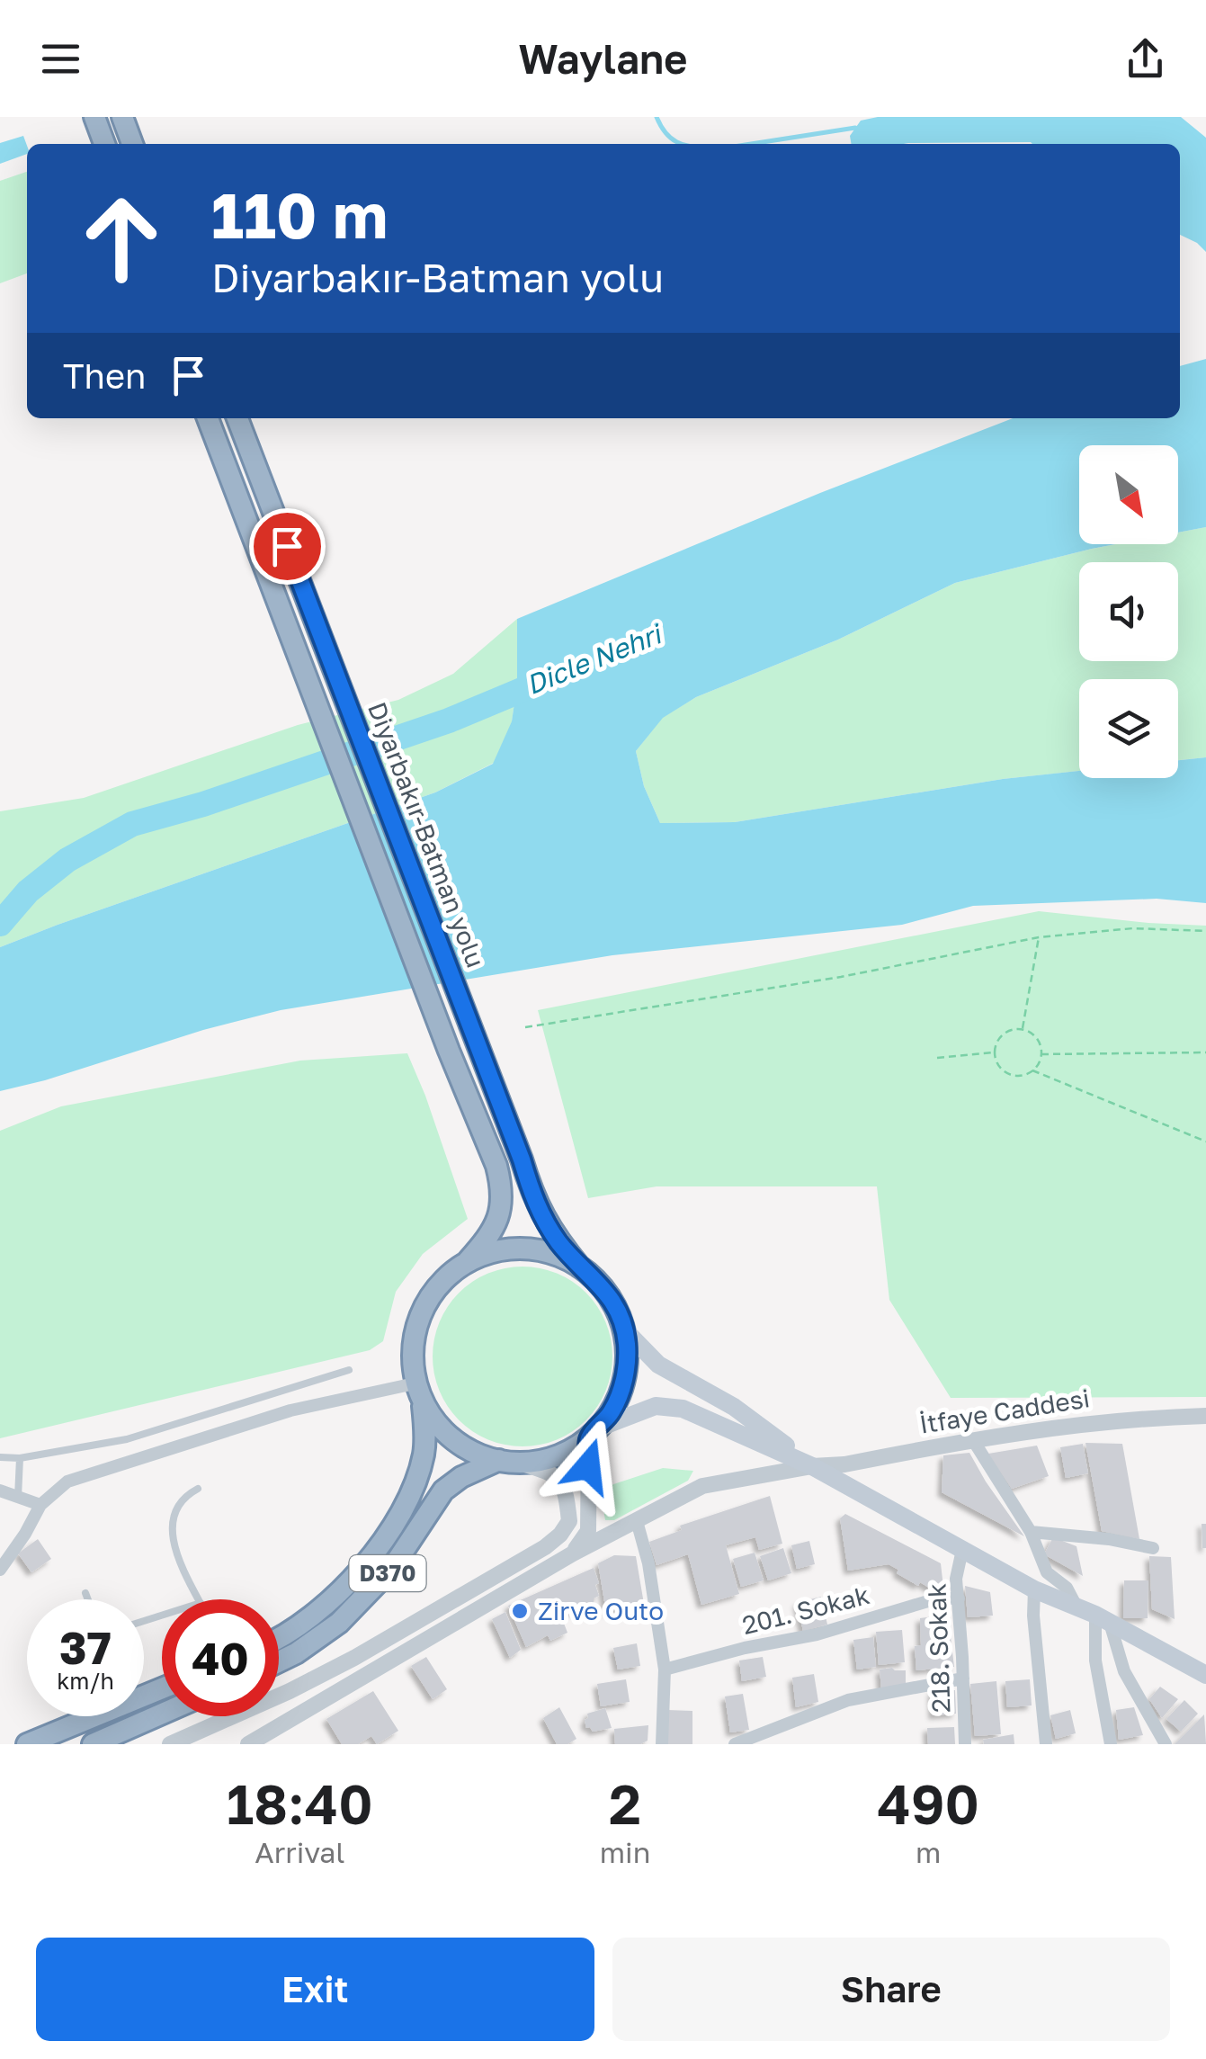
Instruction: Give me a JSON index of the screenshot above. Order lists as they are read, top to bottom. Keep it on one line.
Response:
{"streets":{"highway":["Diyarbakır-Batman yolu","D370"],"street":["İtfaye Caddesi","201. Sokak","218. Sokak"]},"crossings":[["Diyarbakır-Batman yolu","D370"],["201. Sokak","218. Sokak"]],"water":["Dicle Nehri"],"places":["Zirve Outo"],"north":"bottom right","page":{"header":"Waylane","turn":["110 m","Diyarbakır-Batman yolu"],"then":"Then","speed":"37 km/h","limit":"40","eta":["18:40","Arrival","2","min","490","m"],"buttons":["Exit","Share"]}}
